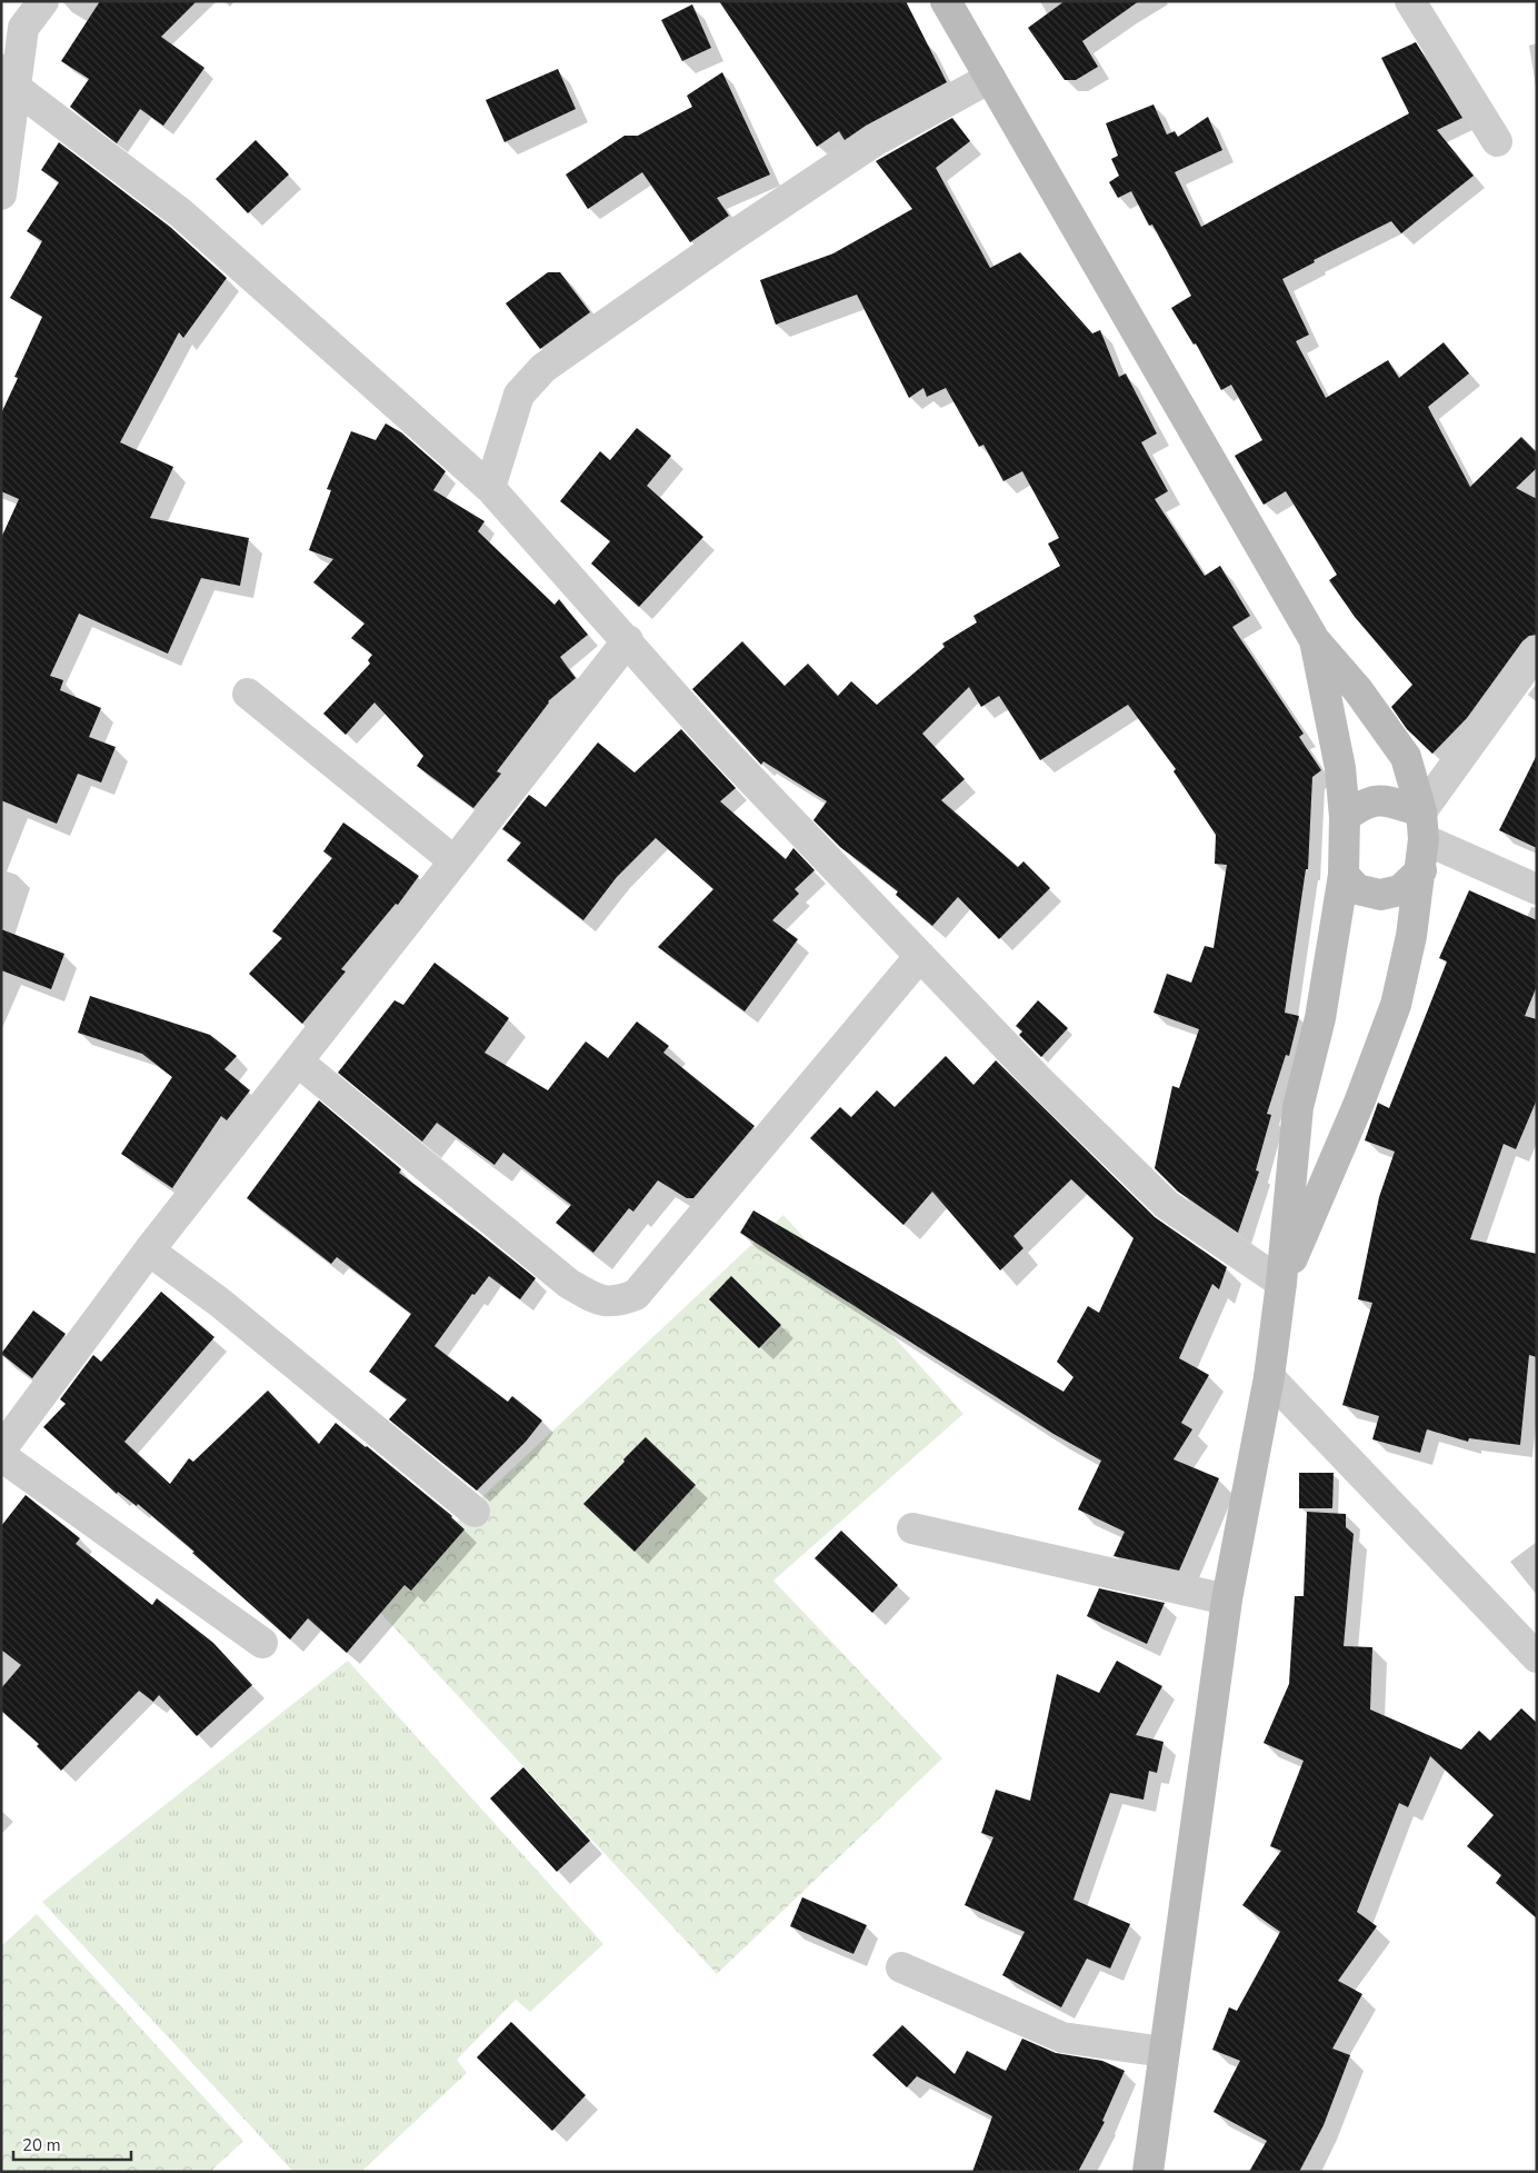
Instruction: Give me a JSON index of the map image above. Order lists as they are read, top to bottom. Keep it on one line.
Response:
{"scale_bar":"20 m"}
